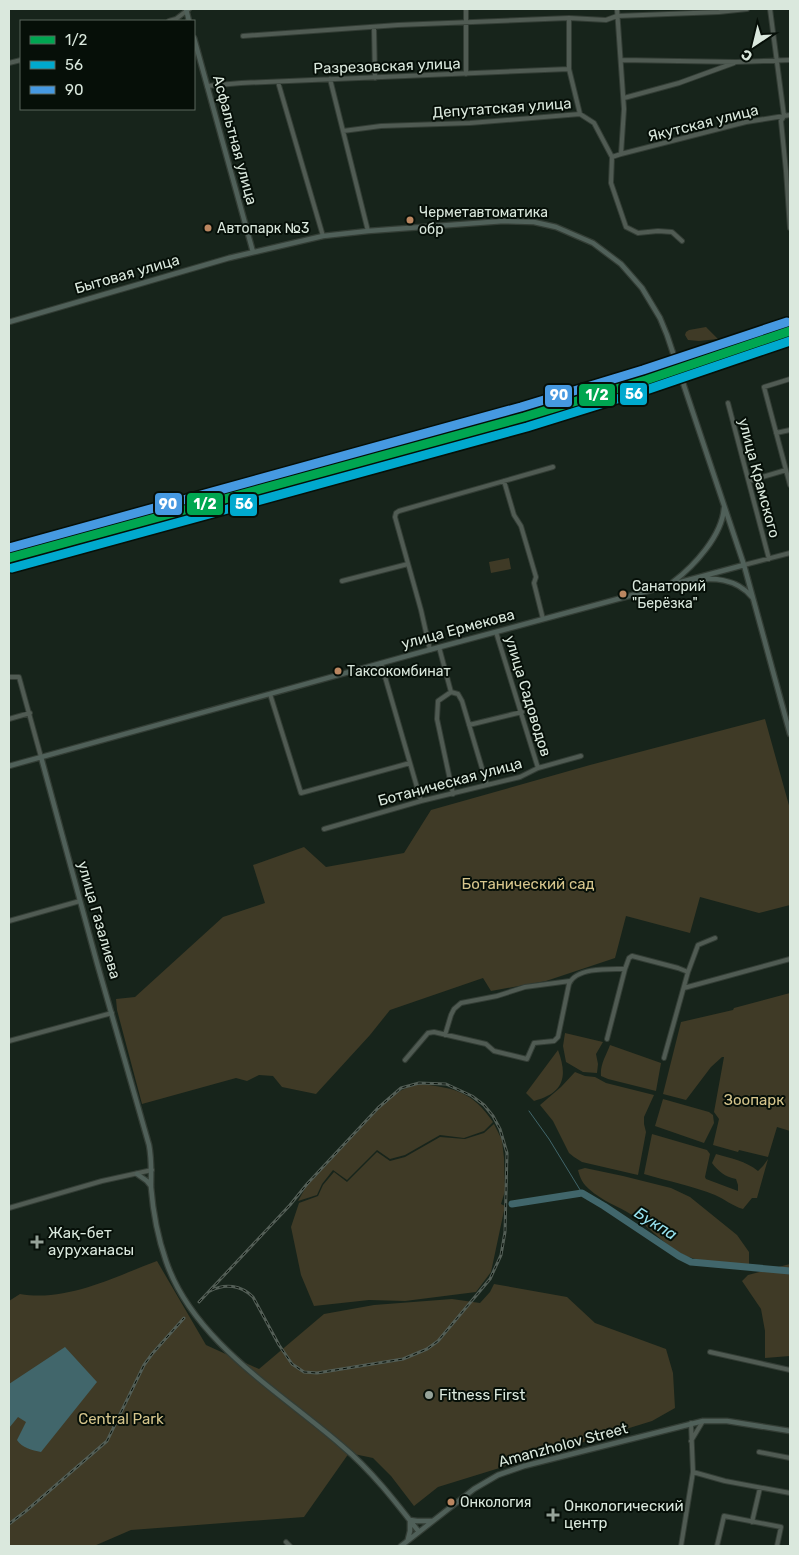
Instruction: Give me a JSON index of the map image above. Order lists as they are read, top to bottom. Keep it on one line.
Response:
{"streets":{"main road":["Асфальтная улица","Бытовая улица","улица Ермекова","улица Газалиева","Amanzholov Street"],"street":["Разрезовская улица","Депутатская улица","Якутская улица","улица Крамского","улица Садоводов","Ботаническая улица"]},"crossings":[["Разрезовская улица","Асфальтная улица"],["Депутатская улица","Якутская улица"],["Асфальтная улица","Бытовая улица"],["улица Ермекова","улица Садоводов"],["улица Ермекова","улица Газалиева"],["улица Садоводов","Ботаническая улица"],["улица Газалиева","Amanzholov Street"]],"water":["Букпа"],"parks":["Ботанический сад","Зоопарк","Central Park"],"places":{"other":["Черметавтоматика обр","Автопарк №3","Санаторий \"Берёзка\"","Таксокомбинат","Fitness First","Онкология"],"health":["Жақ-бет ауруханасы","Онкологический центр"]},"lines":["transit line 90","transit line 1/2","transit line 56"],"legend":["1/2","56","90"],"north":"bottom left"}
